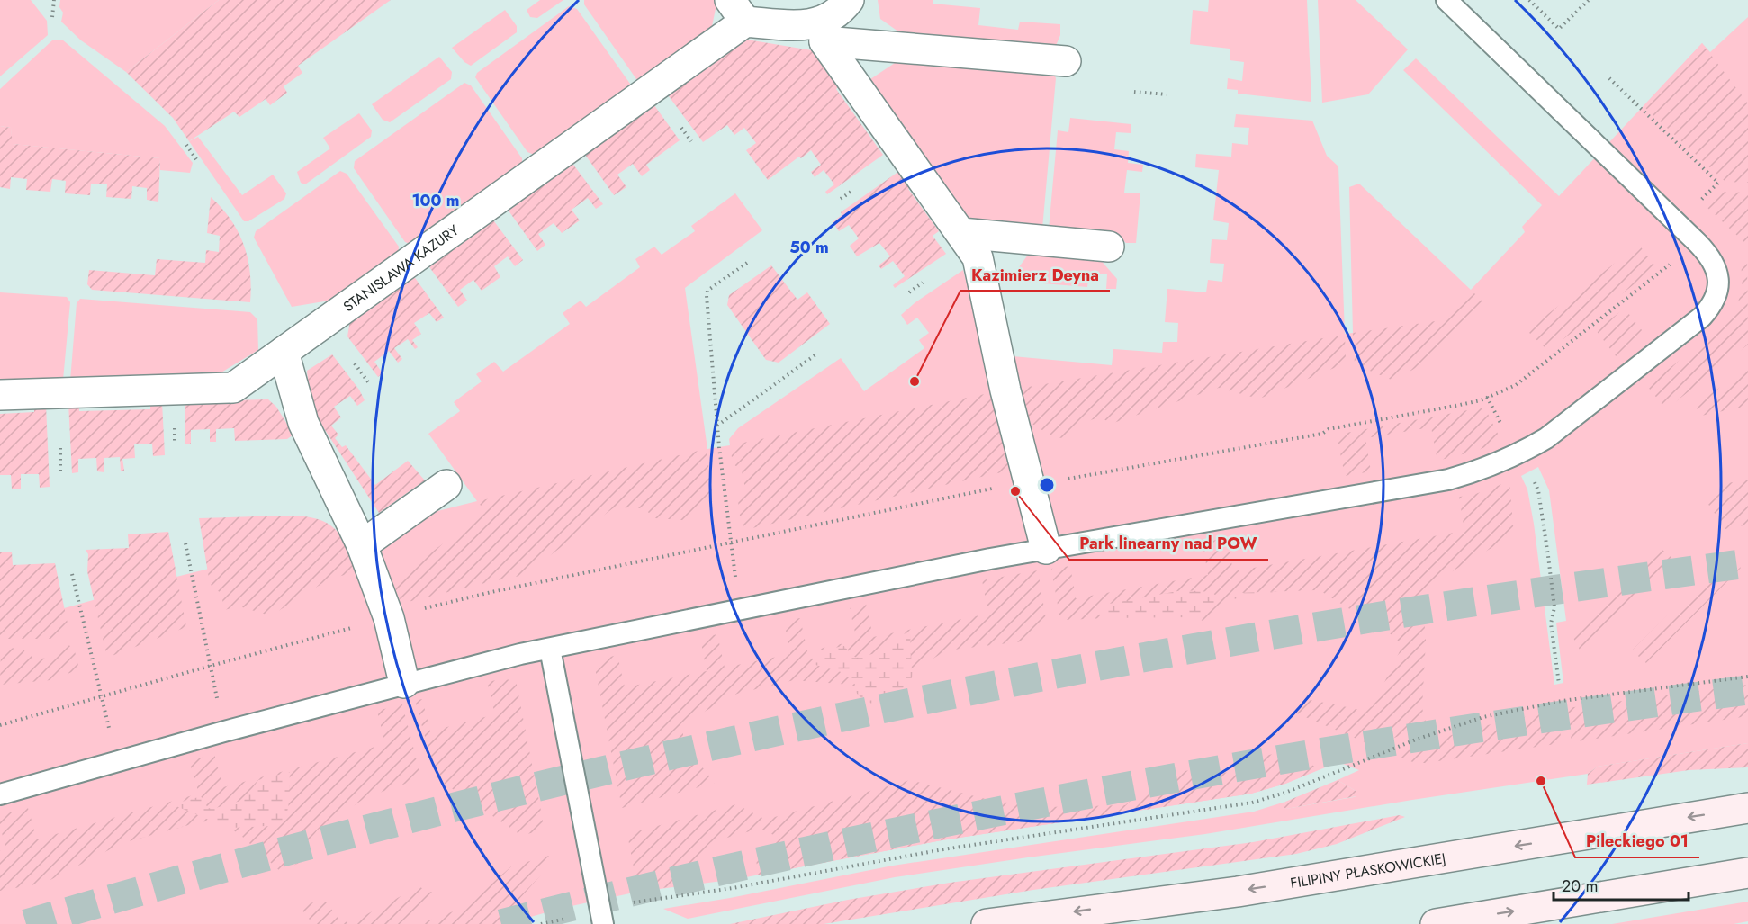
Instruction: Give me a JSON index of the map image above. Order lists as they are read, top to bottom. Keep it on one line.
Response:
{"streets":{"main road":["FILIPINY PŁASKOWICKIEJ"],"street":["STANISŁAWA KAZURY"]},"places":["Kazimierz Deyna","Park linearny nad POW","Pileckiego 01"],"scale_bar":"20 m","rings":["100 m","50 m"]}
